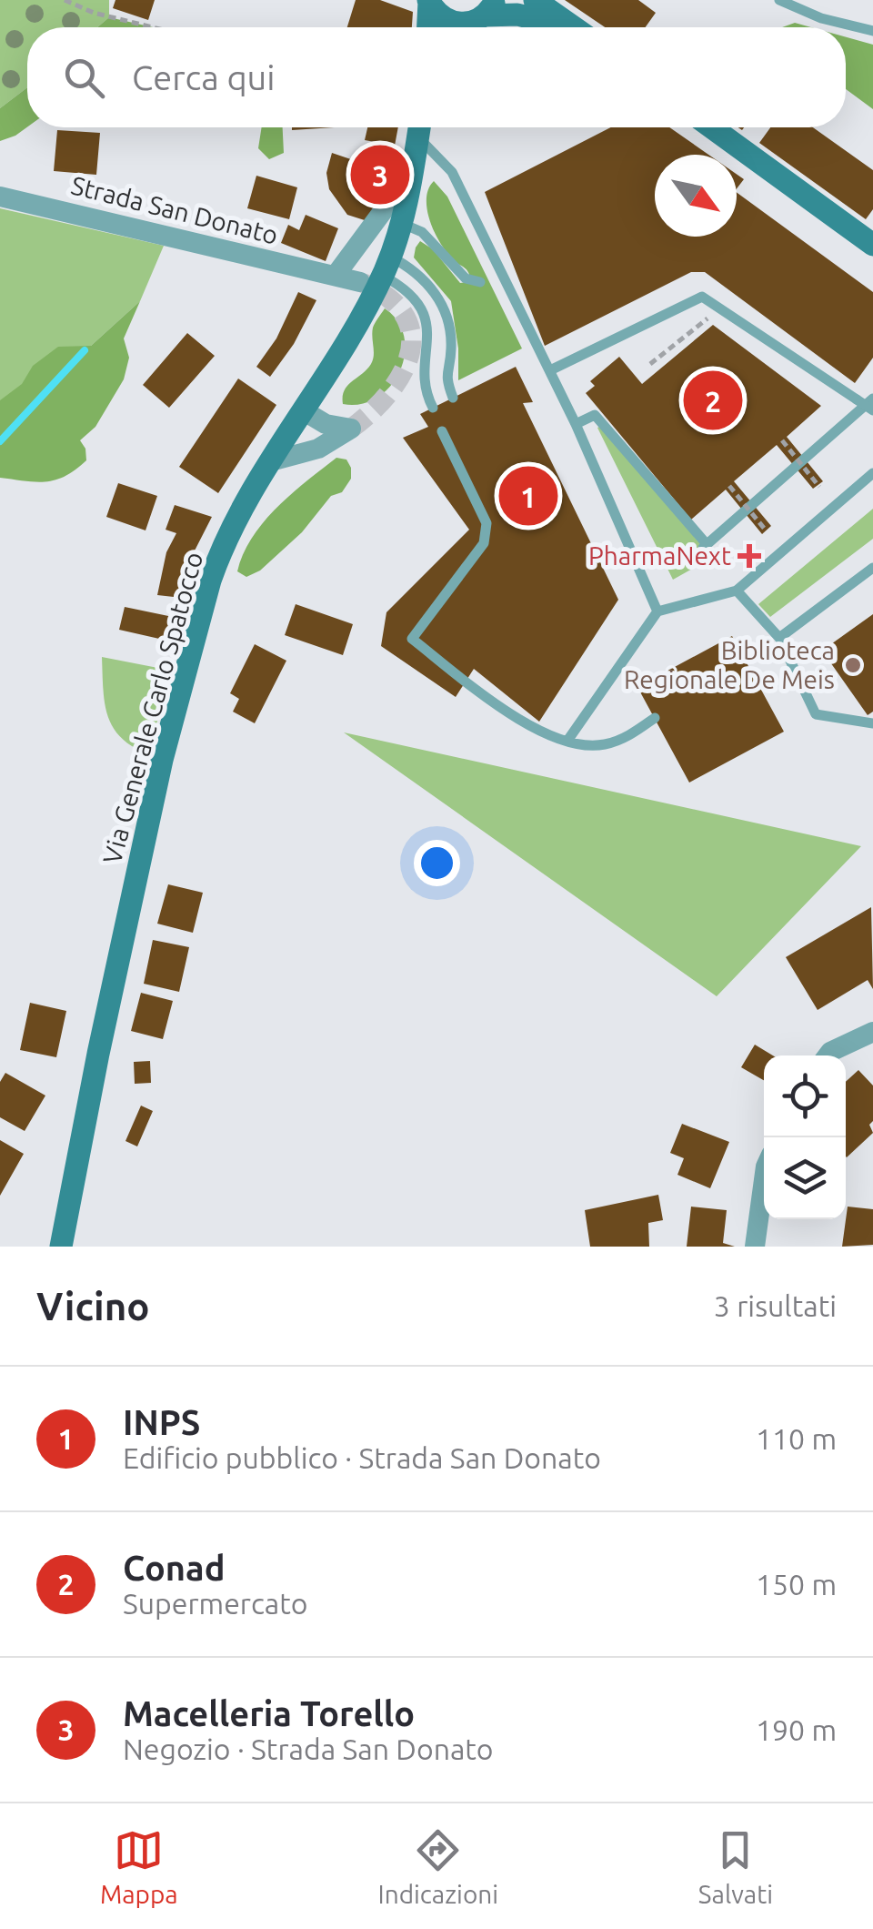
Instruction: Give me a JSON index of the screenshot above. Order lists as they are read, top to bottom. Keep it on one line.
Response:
{"streets":{"main road":["Via Generale Carlo Spatocco"],"street":["Strada San Donato"]},"crossings":[["Strada San Donato","Via Generale Carlo Spatocco"]],"places":{"health":["PharmaNext"],"other":["Biblioteca Regionale De Meis"]},"north":"bottom right","page":{"search":"Cerca qui","pins":["3","2","1"],"heading":["Vicino","3 risultati"],"list":[{"mark":"1","name":"INPS","note":"Edificio pubblico · Strada San Donato","value":"110 m"},{"mark":"2","name":"Conad","note":"Supermercato","value":"150 m"},{"mark":"3","name":"Macelleria Torello","note":"Negozio · Strada San Donato","value":"190 m"}],"nav":["Mappa","Indicazioni","Salvati"]}}
